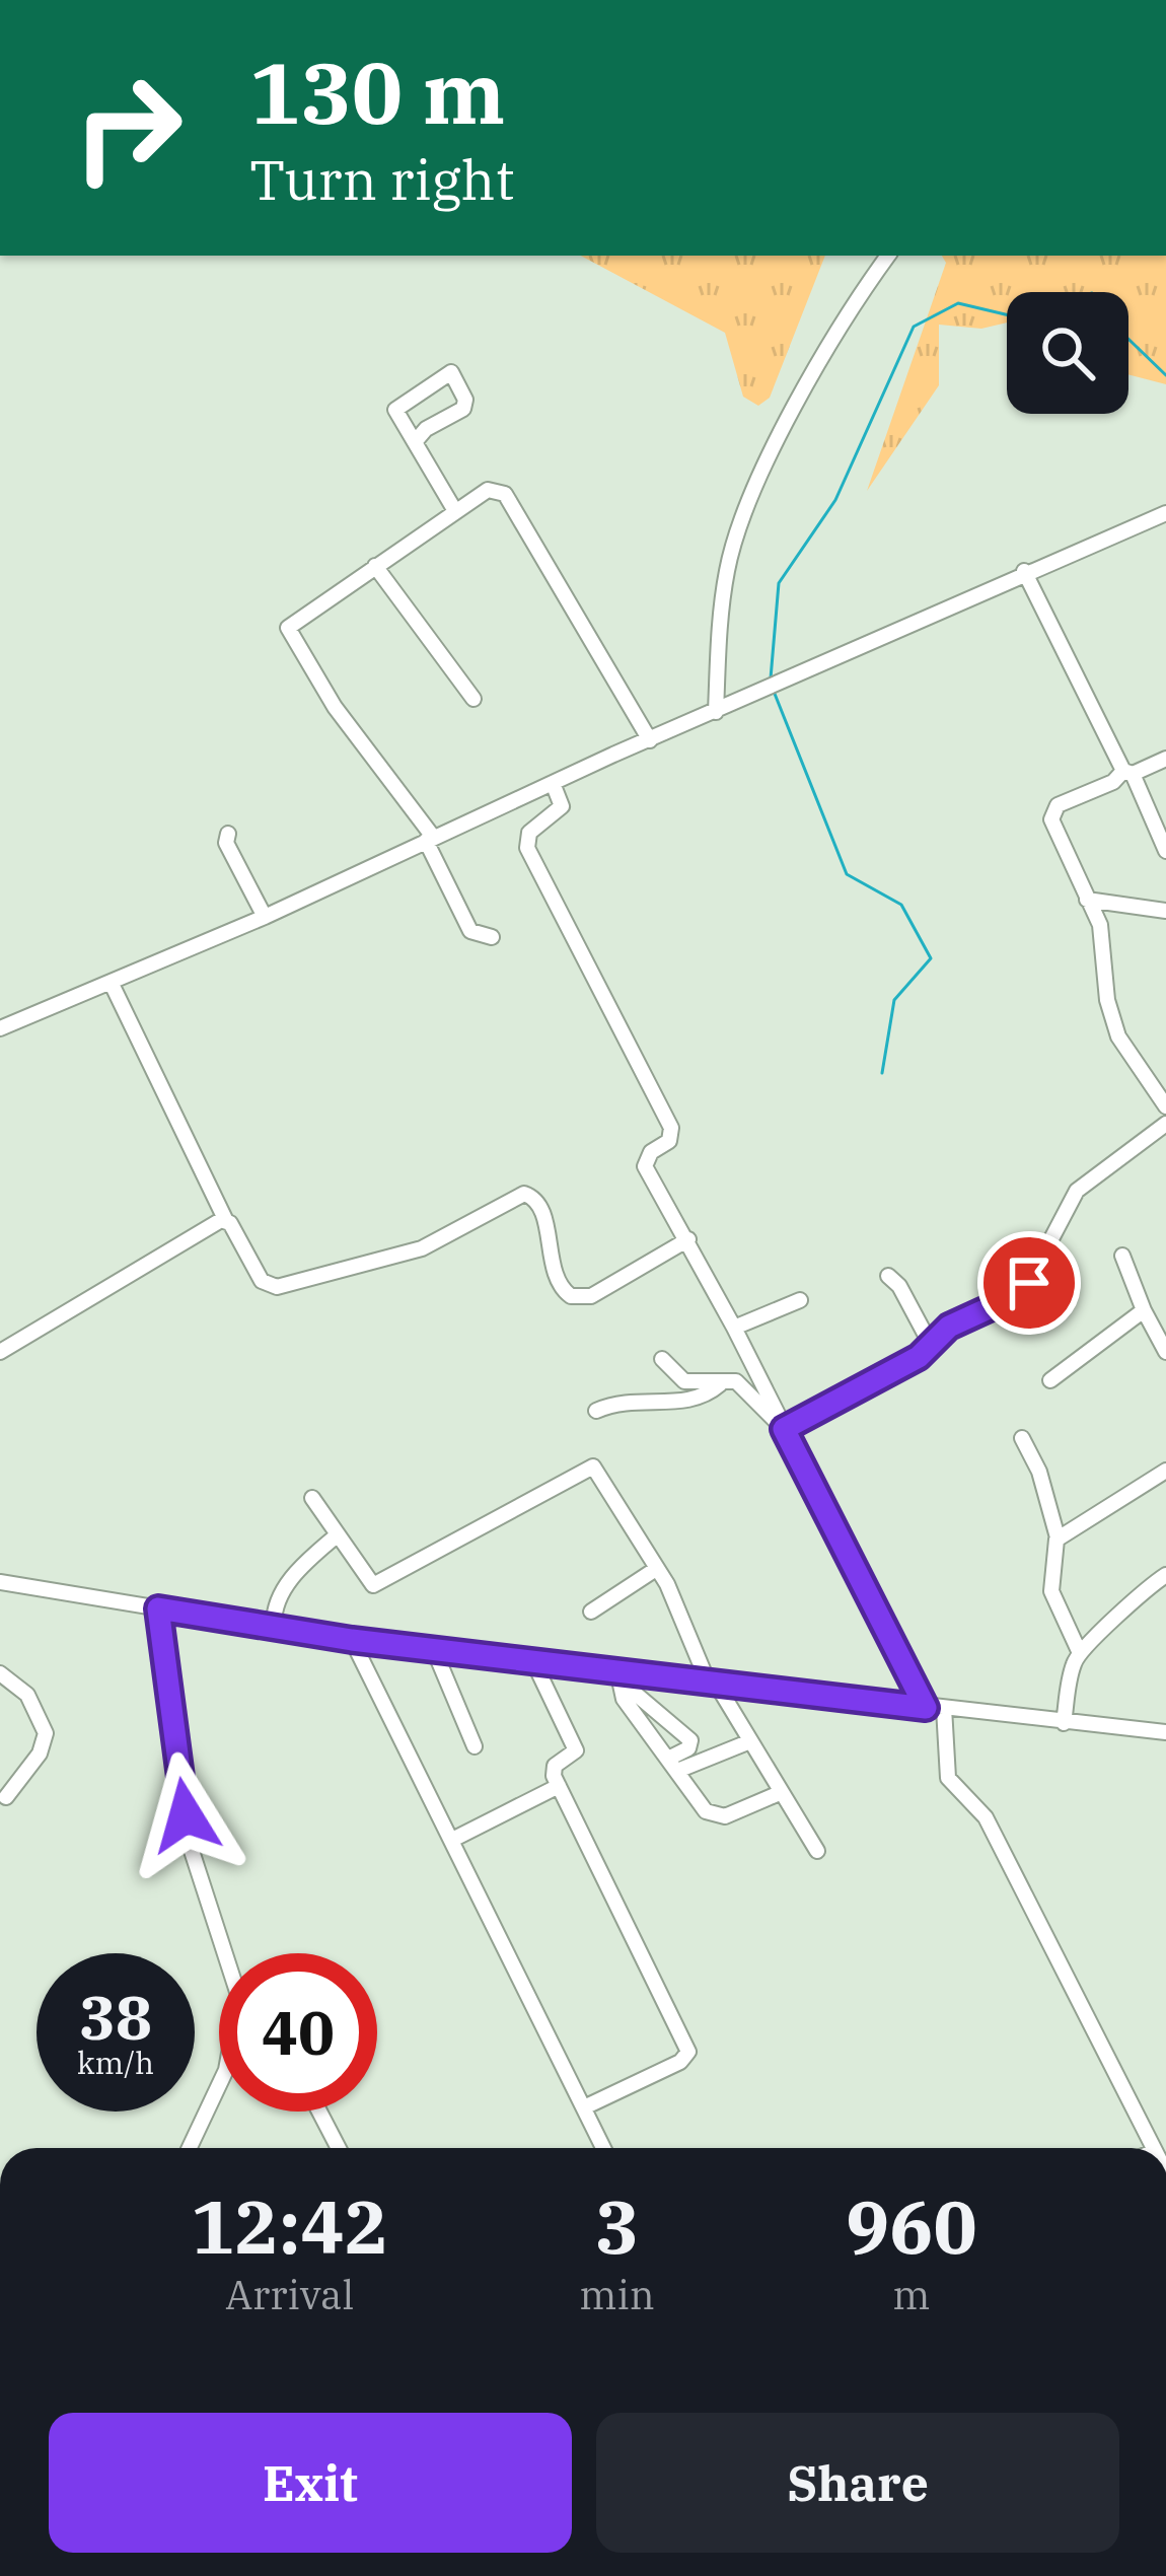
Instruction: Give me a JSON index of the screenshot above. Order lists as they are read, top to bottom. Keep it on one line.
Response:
{"page":{"turn":["130 m","Turn right"],"speed":"38 km/h","limit":"40","eta":["12:42","Arrival","3","min","960","m"],"buttons":["Exit","Share"]}}
